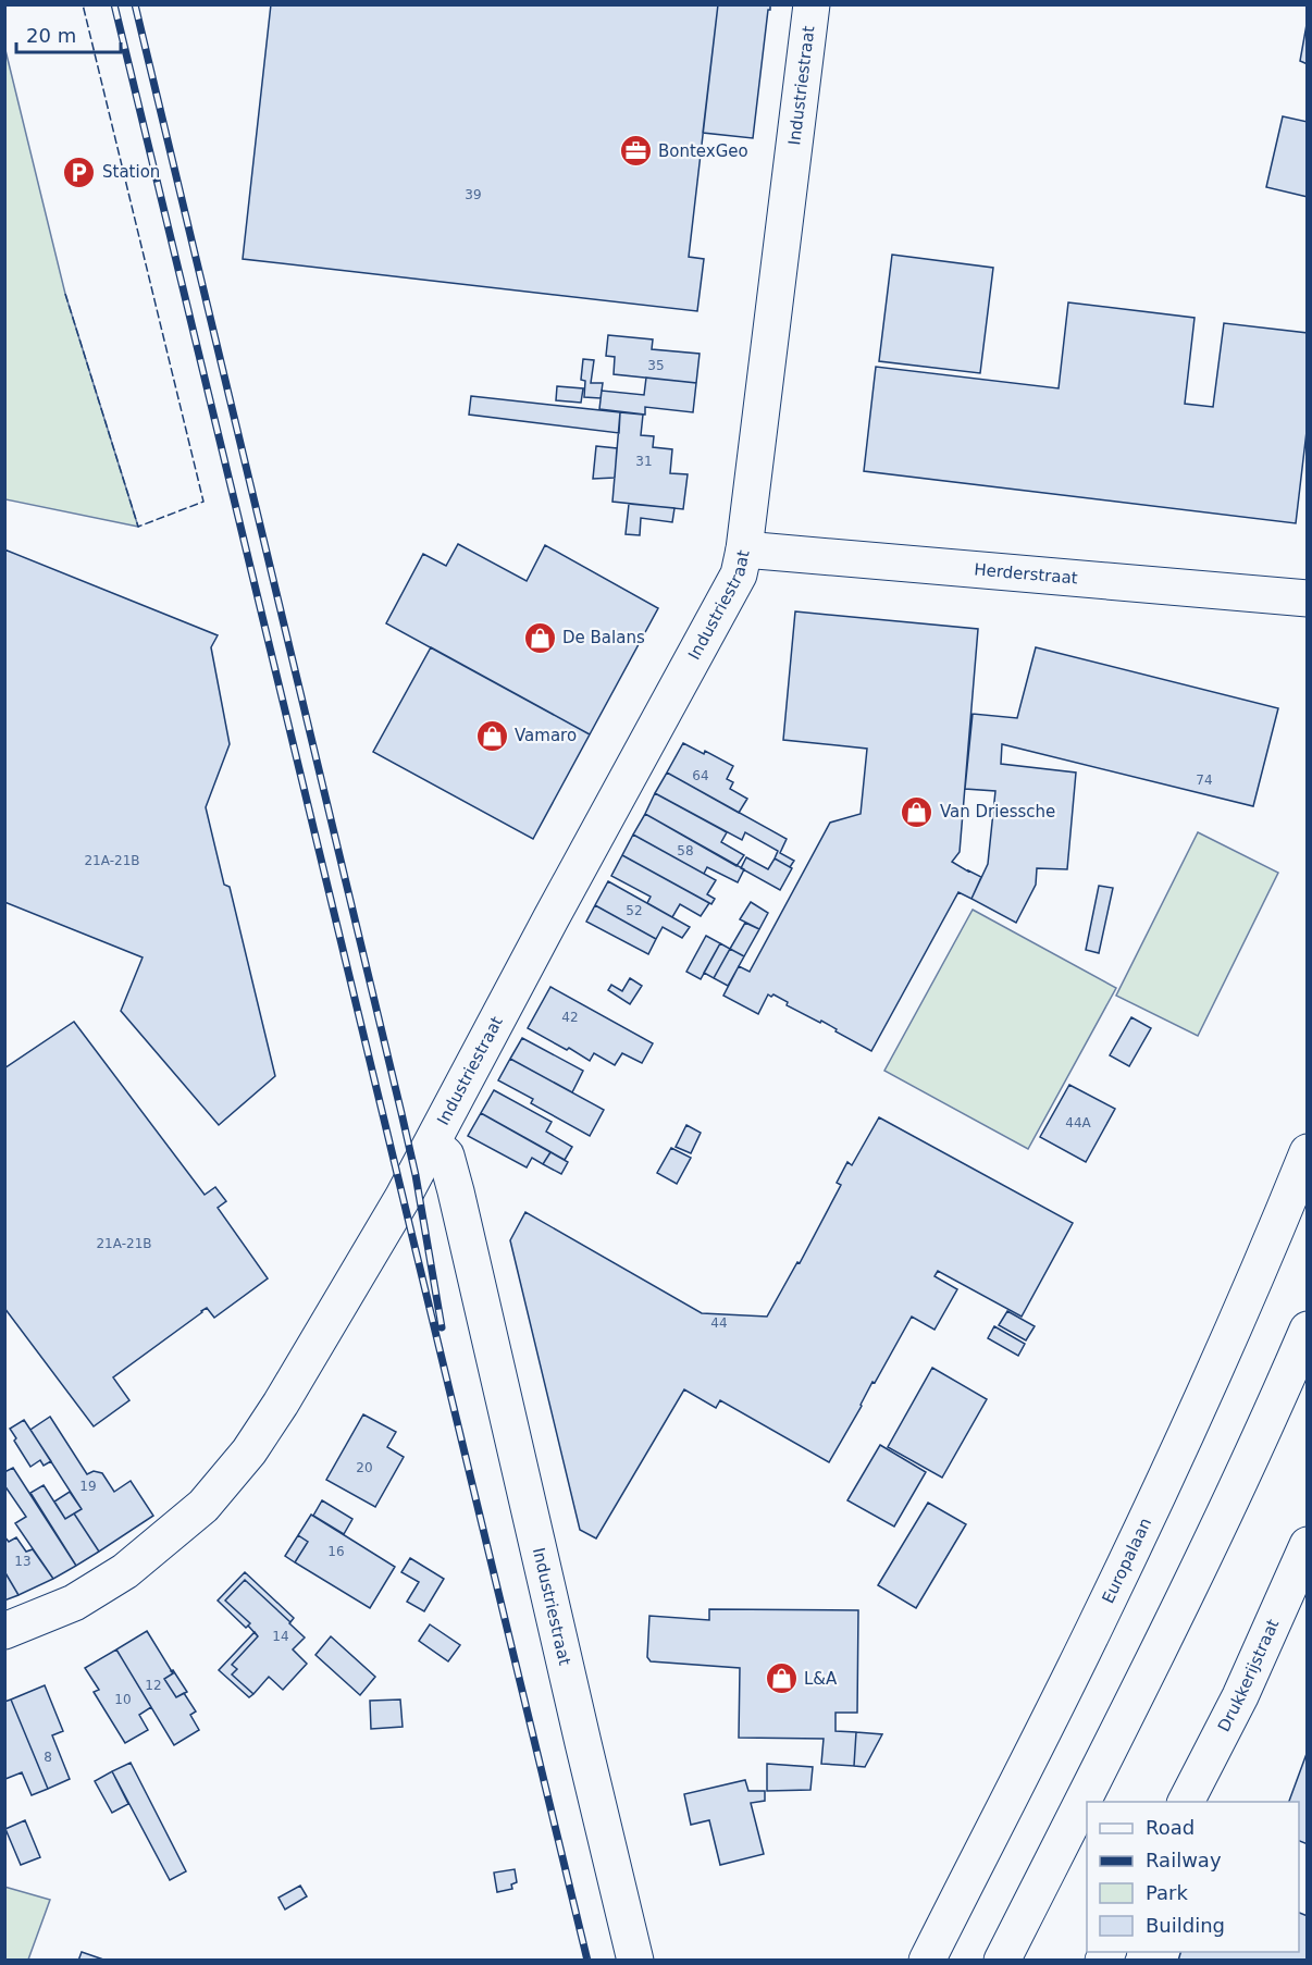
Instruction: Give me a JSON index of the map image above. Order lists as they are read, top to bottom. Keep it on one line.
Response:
{"streets":{"main road":["Industriestraat","Herderstraat","Europalaan","Drukkerijstraat"]},"crossings":[["Industriestraat","Herderstraat"]],"places":{"office":["BontexGeo"],"parking":["Station"],"shop":["De Balans","Vamaro","Van Driessche","L&A"]},"house_numbers":["39","35","31","64","74","58","21A-21B","52","42","44A","21A-21B","44","20","19","16","13","14","12","10","8"],"legend":["Road","Railway","Park","Building"],"scale_bar":"20 m"}
